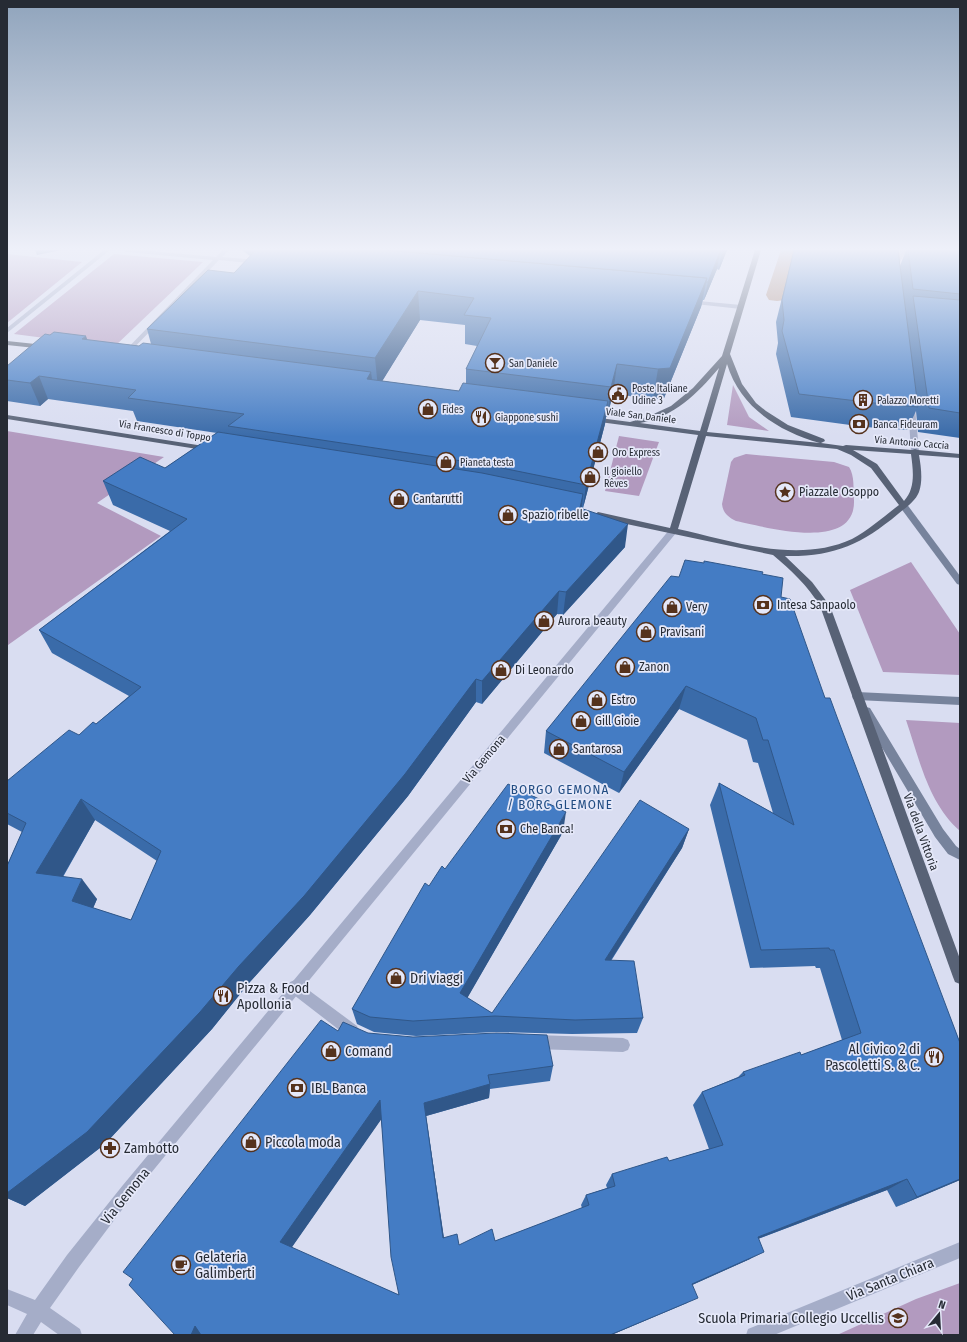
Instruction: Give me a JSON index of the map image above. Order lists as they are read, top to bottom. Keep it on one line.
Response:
{"streets":{"main road":["Viale San Daniele","Via Francesco di Toppo","Via Antonio Caccia","Via della Vittoria"],"street":["Via Gemona","Via Santa Chiara"]},"districts":["BORGO GEMONA / BORC GLEMONE"],"places":{"bar":["San Daniele"],"public building":["Poste Italiane Udine 3"],"building":["Palazzo Moretti"],"shop":["Fides","Oro Express","Pianeta testa","Il gioiello Rêves","Cantarutti","Spazio ribelle","Very","Aurora beauty","Pravisani","Zanon","Di Leonardo","Estro","Gill Gioie","Santarosa","Dri viaggi","Comand","Piccola moda"],"restaurant":["Giappone sushi","Pizza & Food Apollonia","Al Civico 2 di Pascoletti S. & C."],"bank":["Banca Fideuram","Intesa Sanpaolo","Che Banca!","IBL Banca"],"place":["Piazzale Osoppo"],"pharmacy":["Zambotto"],"cafe":["Gelateria Galimberti"],"school or university":["Scuola Primaria Collegio Uccellis"]},"north":"top"}
